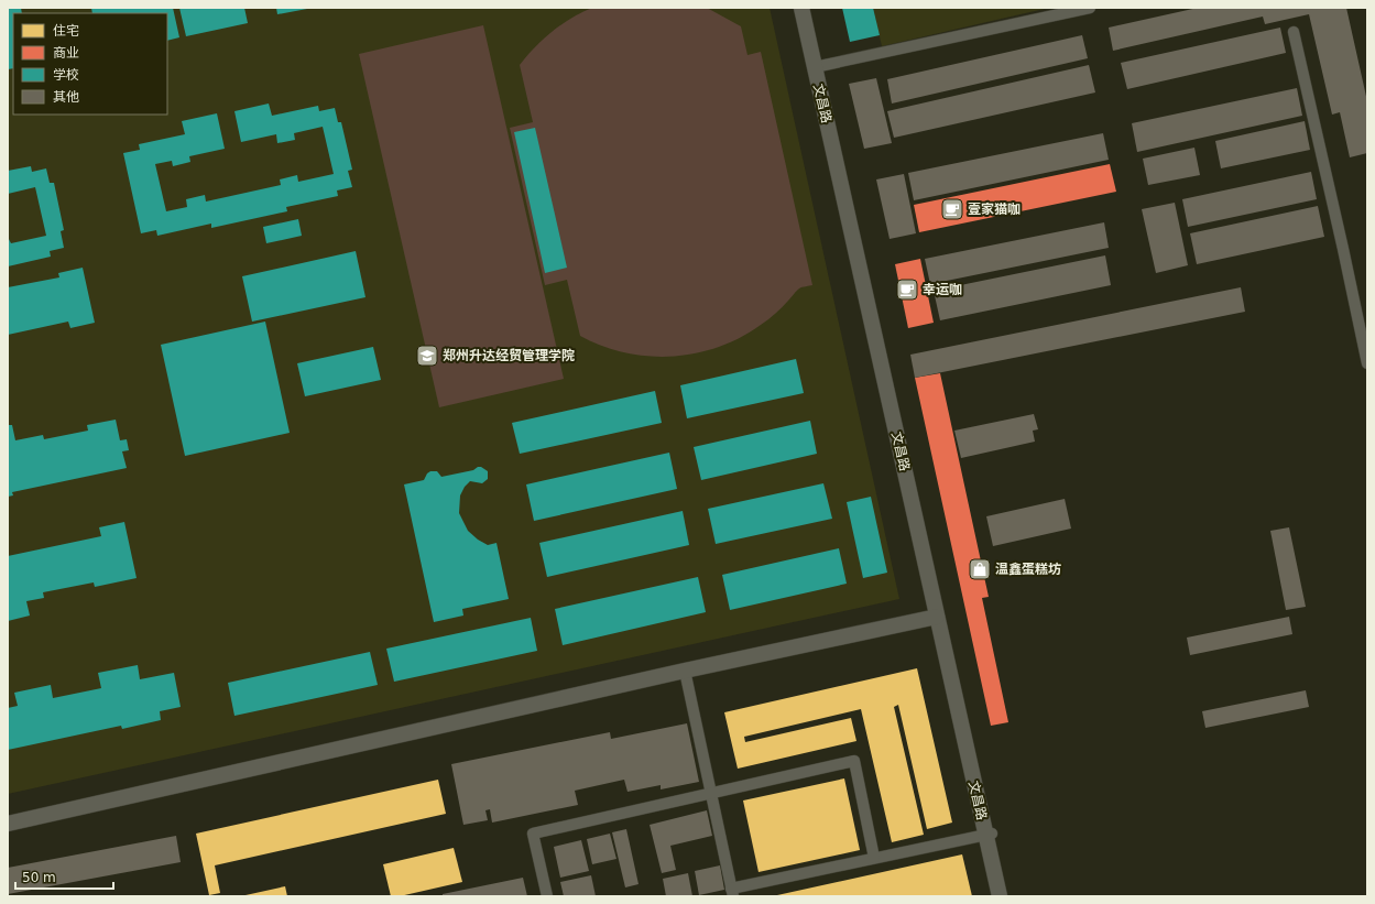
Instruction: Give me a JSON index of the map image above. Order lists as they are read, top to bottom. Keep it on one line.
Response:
{"streets":{"street":["文昌路"]},"places":{"cafe":["壹家猫咖","幸运咖"],"school or university":["郑州升达经贸管理学院"],"shop":["温鑫蛋糕坊"]},"legend":["住宅","商业","学校","其他"],"scale_bar":"50 m"}
